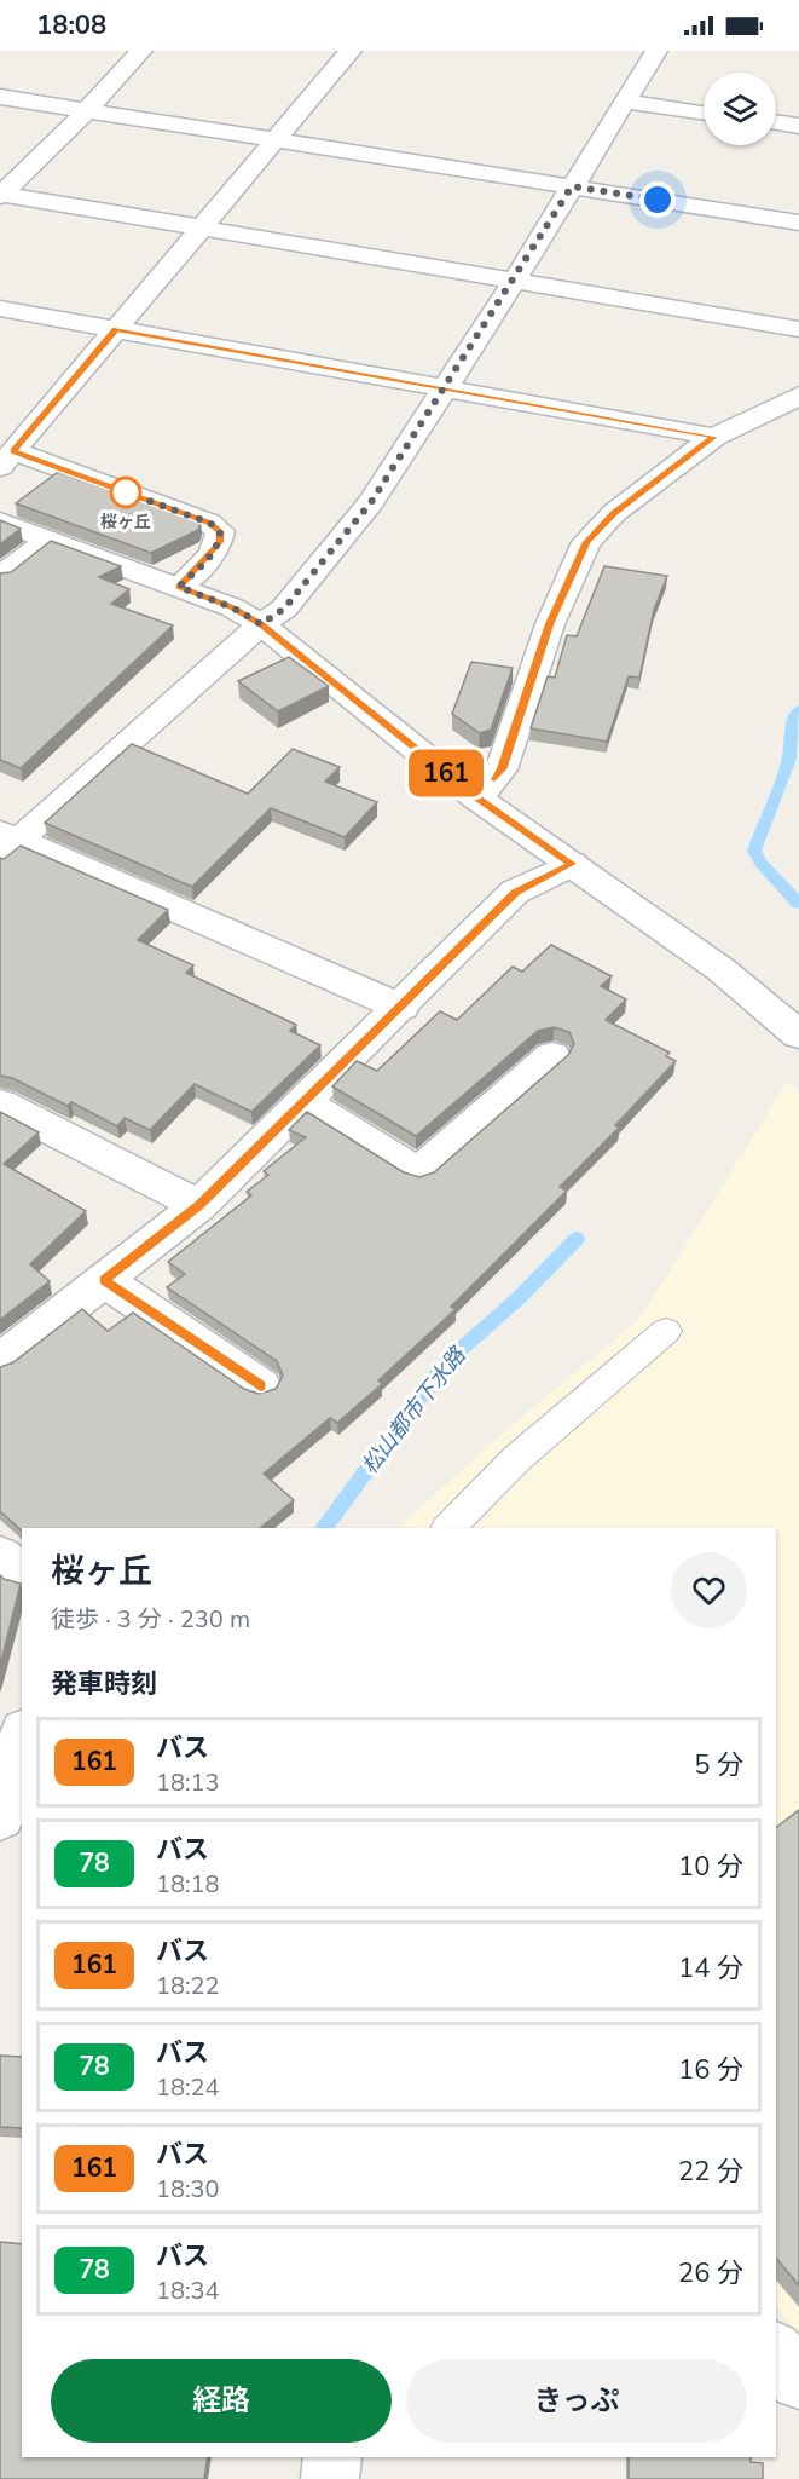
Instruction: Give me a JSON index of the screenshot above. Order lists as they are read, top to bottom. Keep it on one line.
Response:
{"water":["松山都市下水路"],"places":["桜ヶ丘"],"lines":["bus line 161"],"page":{"status":"18:08","on_map":"161","heading":[["桜ヶ丘","徒歩 · 3 分 · 230 m"],"発車時刻"],"list":[{"mark":"161","name":"バス","note":"18:13","value":"5 分"},{"mark":"78","name":"バス","note":"18:18","value":"10 分"},{"mark":"161","name":"バス","note":"18:22","value":"14 分"},{"mark":"78","name":"バス","note":"18:24","value":"16 分"},{"mark":"161","name":"バス","note":"18:30","value":"22 分"},{"mark":"78","name":"バス","note":"18:34","value":"26 分"}],"buttons":["経路","きっぷ"]}}
